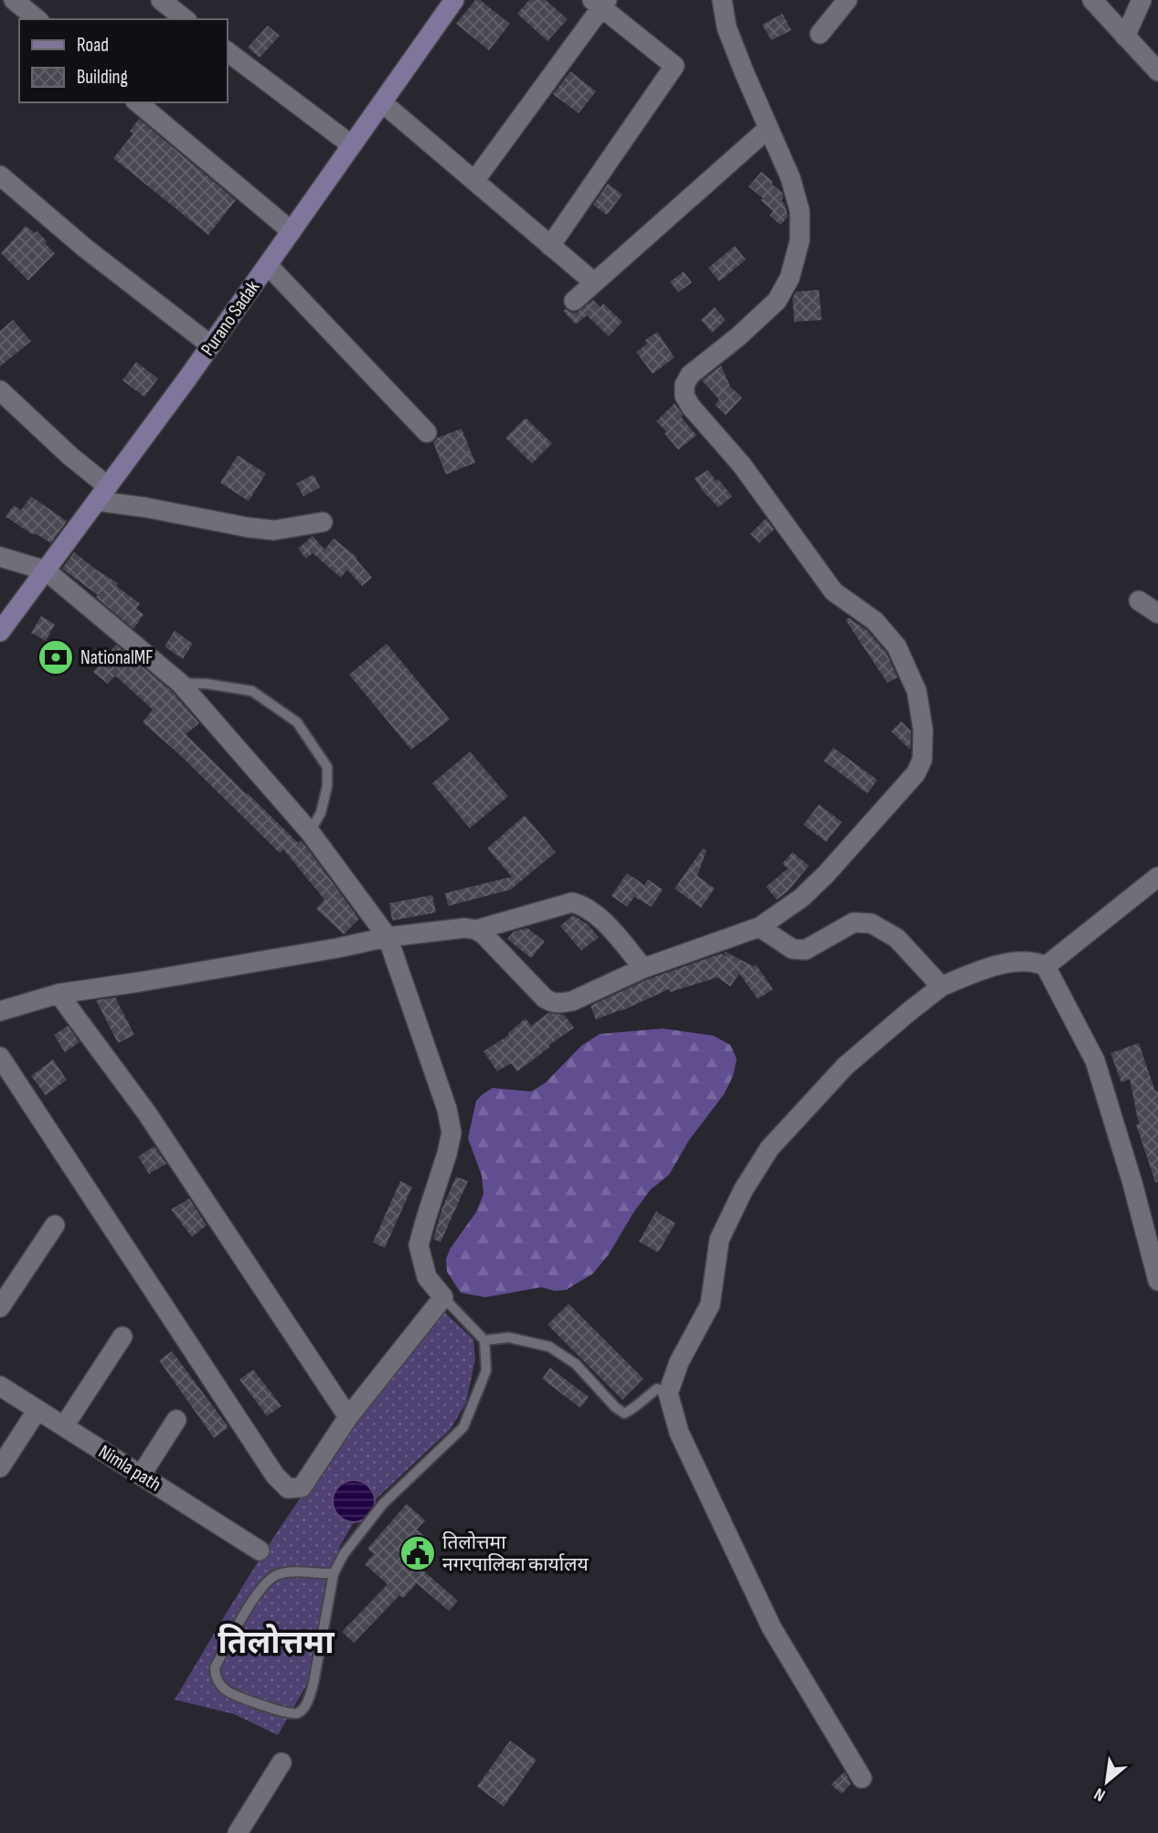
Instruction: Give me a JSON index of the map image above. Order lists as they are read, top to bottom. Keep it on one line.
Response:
{"streets":{"main road":["Purano Sadak"],"street":["Nimla path"]},"districts":["तिलोत्तमा"],"places":{"bank":["NationalMF"],"public building":["तिलोत्तमा नगरपालिका कार्यालय"]},"legend":["Road","Building"],"north":"bottom left"}
